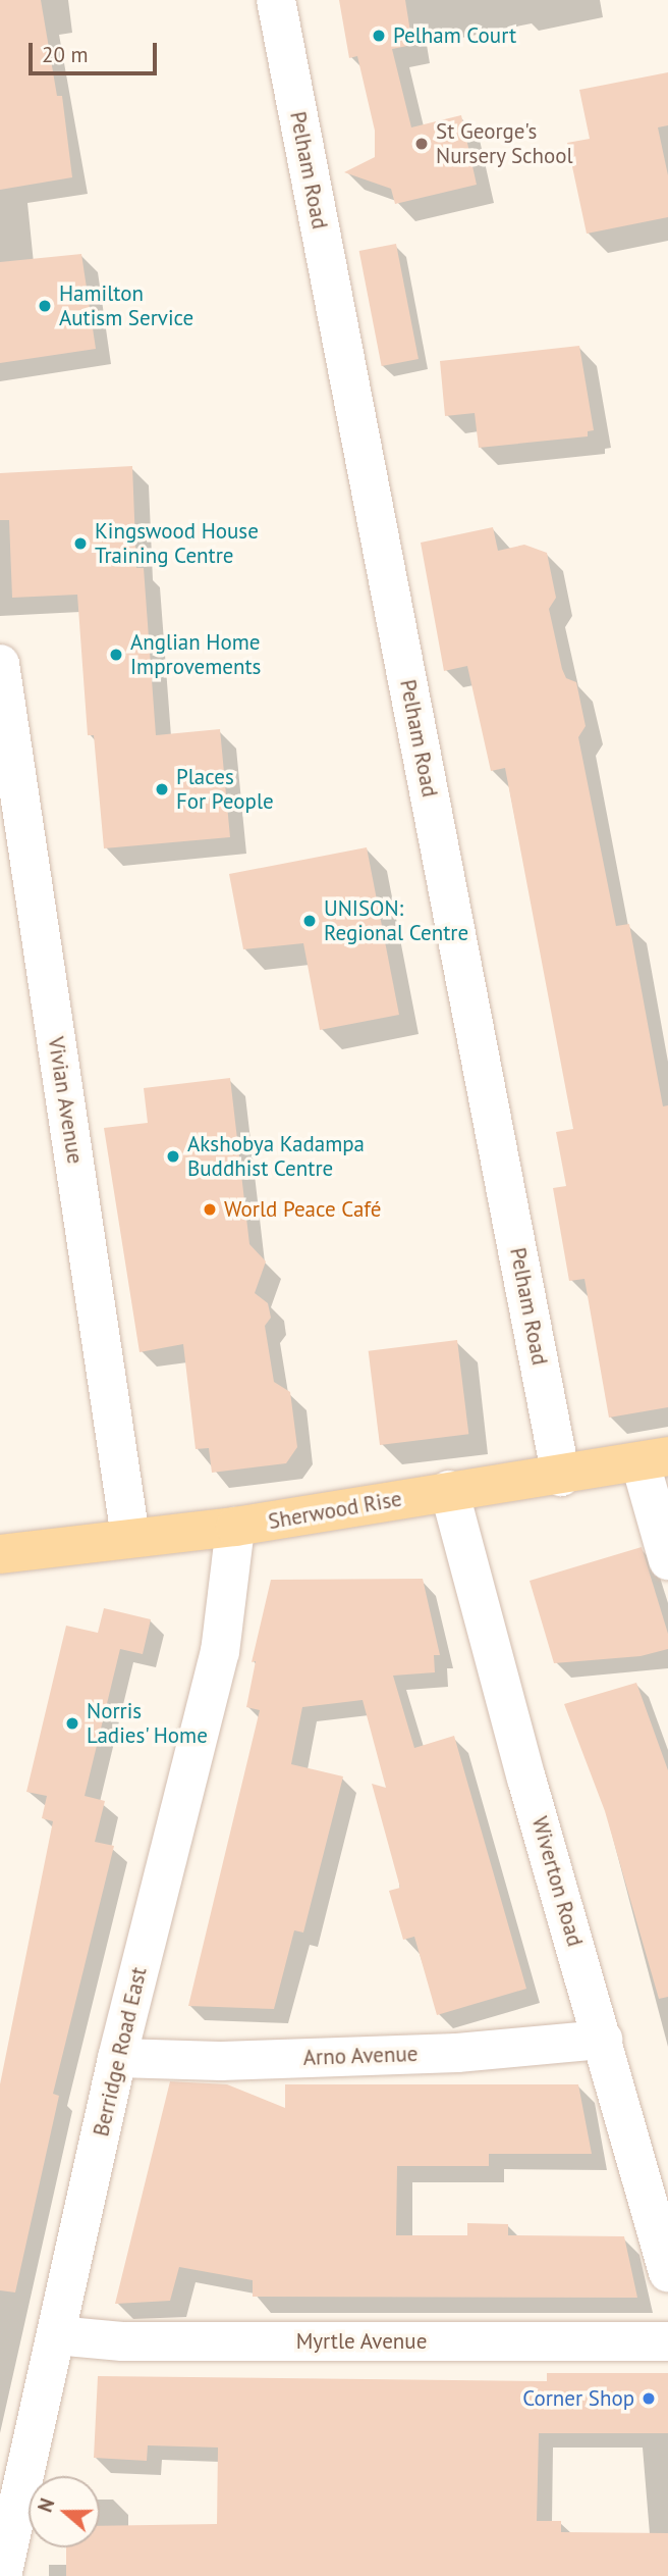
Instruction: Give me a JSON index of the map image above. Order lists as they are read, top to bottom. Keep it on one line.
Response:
{"streets":{"main road":["Sherwood Rise"],"street":["Pelham Road","Vivian Avenue","Wiverton Road","Berridge Road East","Arno Avenue","Myrtle Avenue"]},"crossings":[["Pelham Road","Sherwood Rise"],["Vivian Avenue","Sherwood Rise"],["Sherwood Rise","Wiverton Road"],["Sherwood Rise","Berridge Road East"],["Wiverton Road","Arno Avenue"],["Berridge Road East","Arno Avenue"],["Berridge Road East","Myrtle Avenue"]],"places":["Pelham Court","St George's Nursery School","Hamilton Autism Service","Kingswood House Training Centre","Anglian Home Improvements","Places For People","UNISON: Regional Centre","Akshobya Kadampa Buddhist Centre","World Peace Café","Norris Ladies' Home","Corner Shop"],"scale_bar":"20 m","north":"left"}
